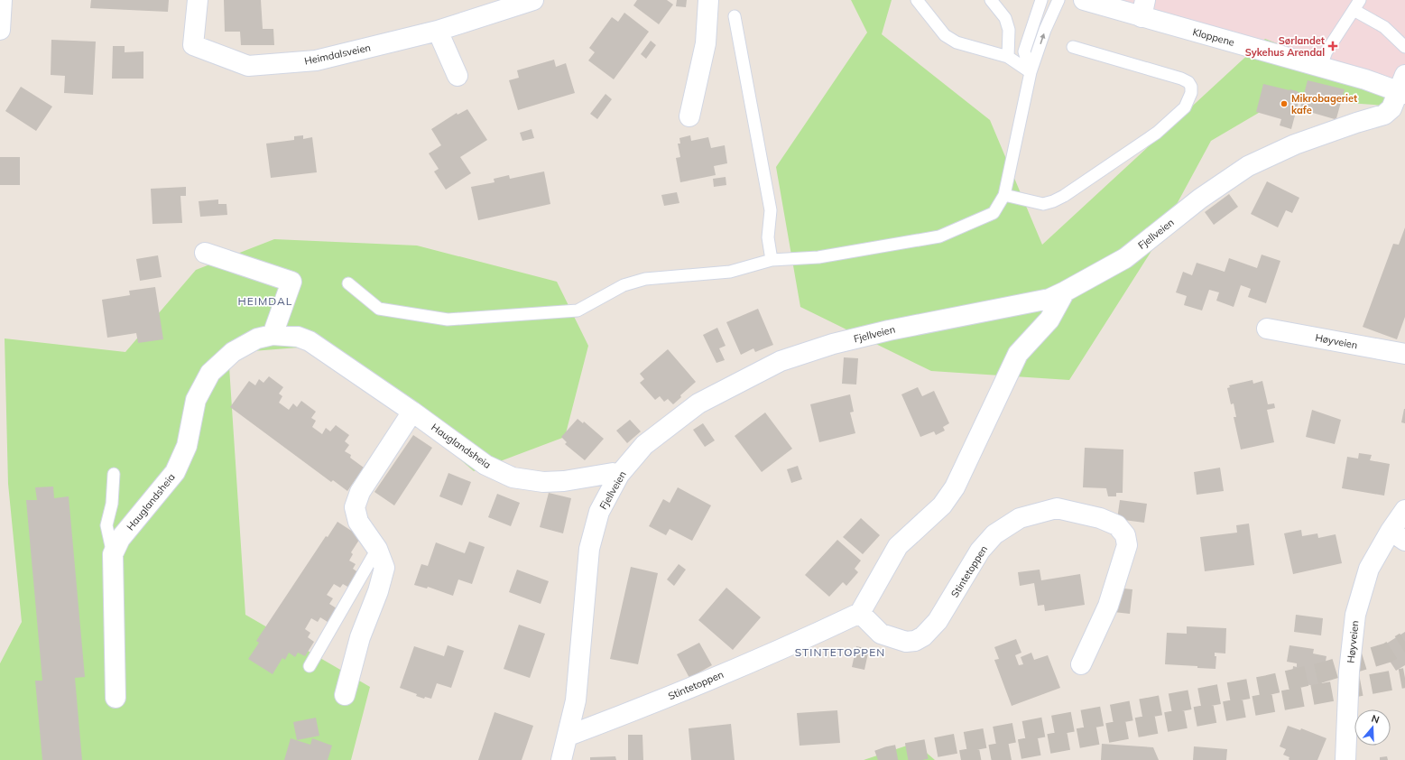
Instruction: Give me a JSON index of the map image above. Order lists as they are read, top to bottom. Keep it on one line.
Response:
{"streets":{"street":["Kloppene","Heimdalsveien","Fjellveien","Høyveien","Hauglandsheia","Stintetoppen"]},"crossings":[["Kloppene","Fjellveien"],["Fjellveien","Hauglandsheia"],["Fjellveien","Stintetoppen"]],"districts":["HEIMDAL","STINTETOPPEN"],"places":{"health":["Sørlandet Sykehus Arendal"],"other":["Mikrobageriet kafe"]},"north":"top"}
